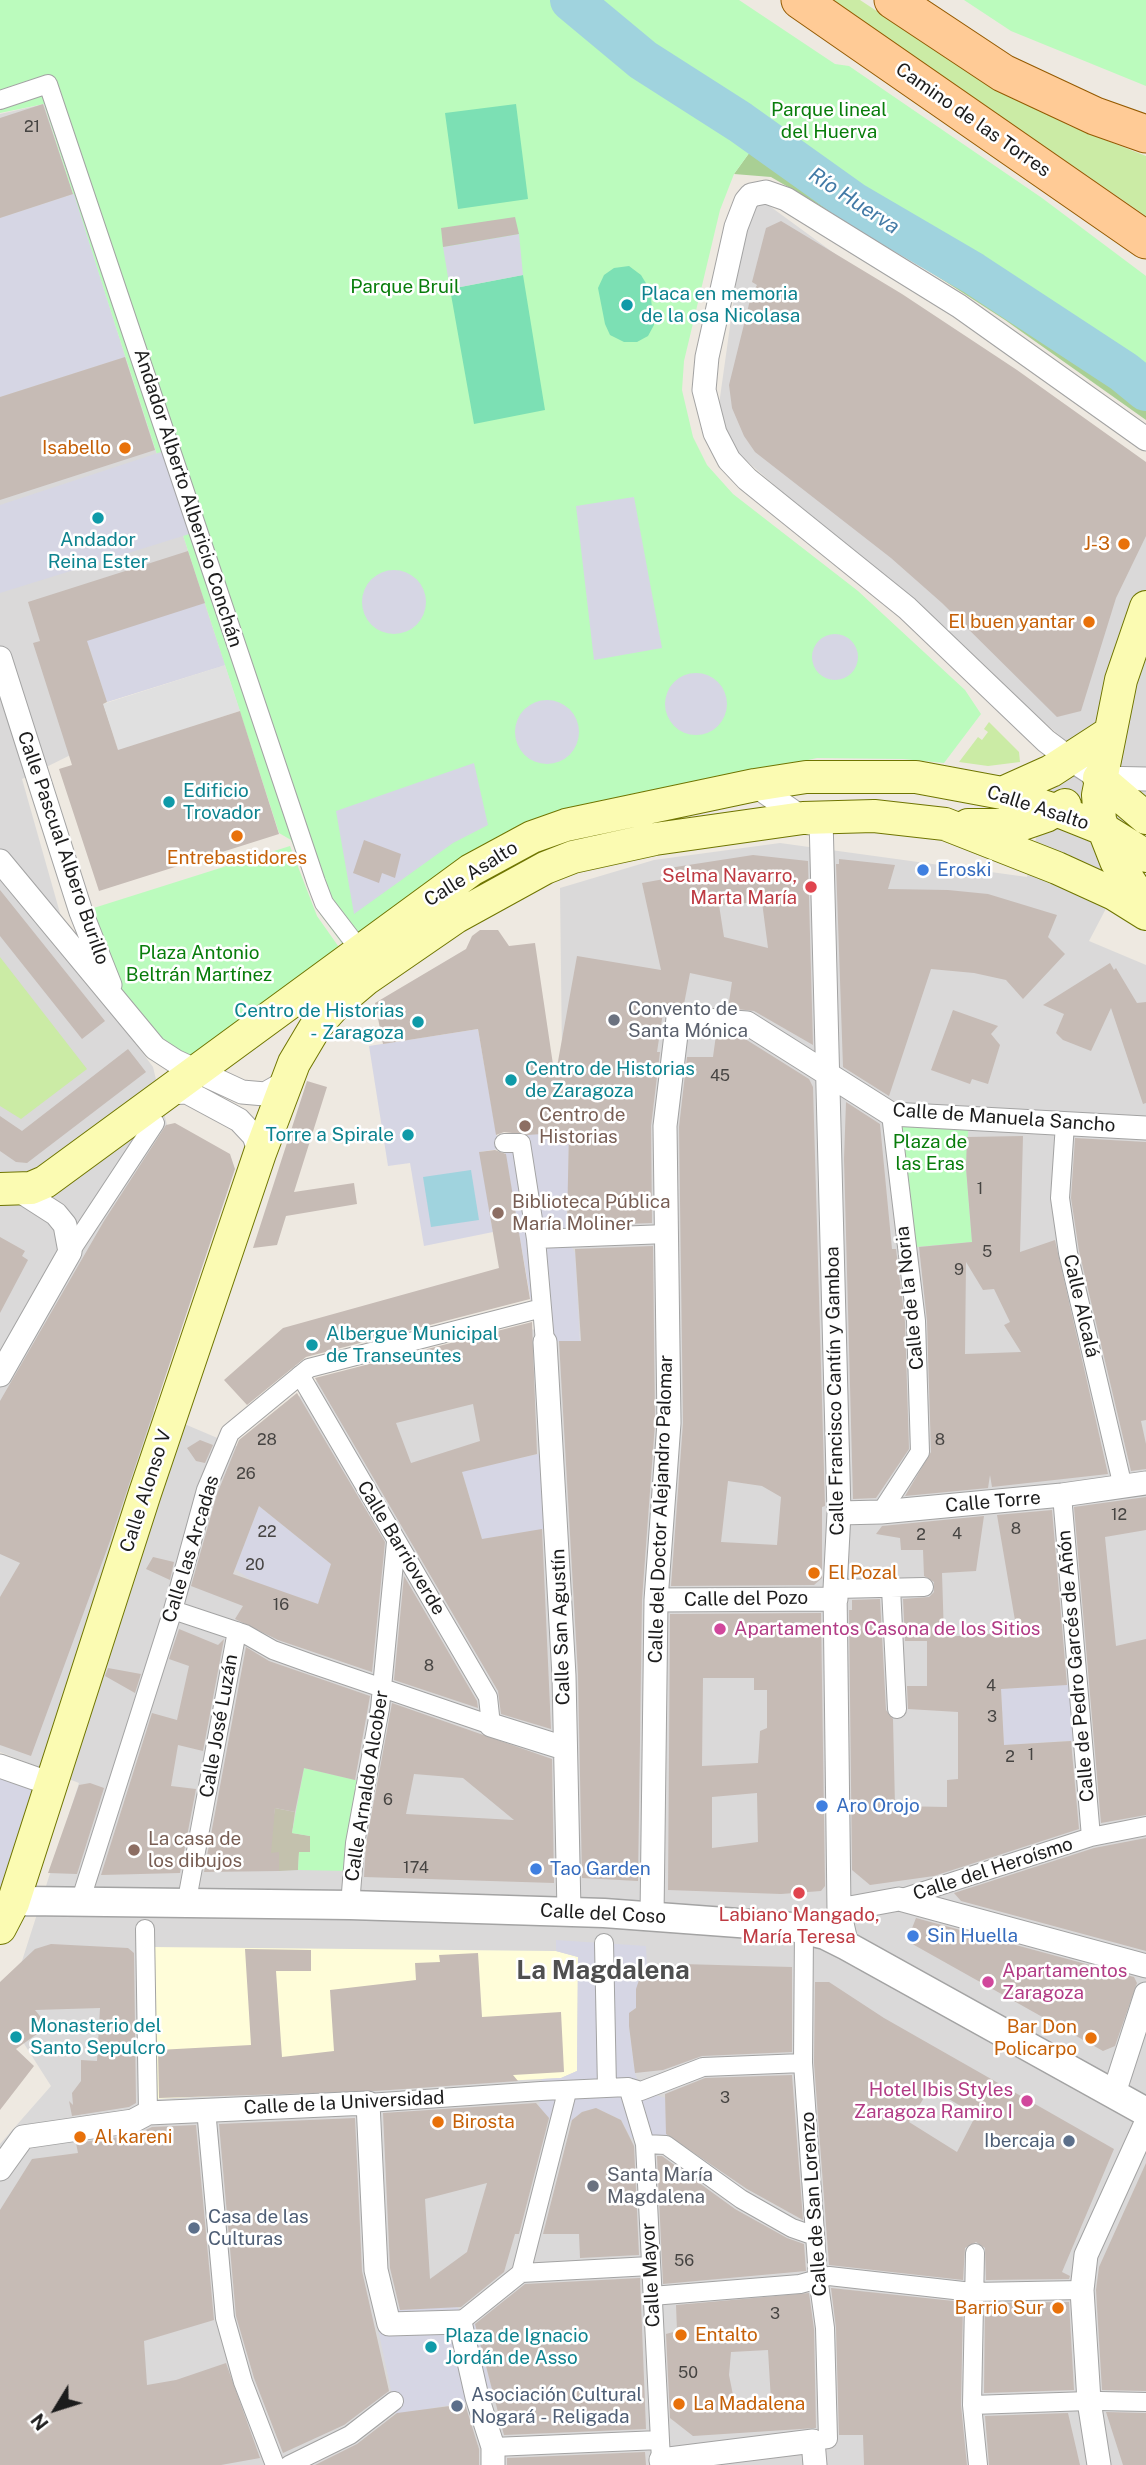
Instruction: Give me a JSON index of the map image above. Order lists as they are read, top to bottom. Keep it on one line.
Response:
{"streets":{"main road":["Camino de las Torres","Calle Asalto","Calle Alonso V"],"street":["Andador Alberto Albericio Conchán","Calle Pascual Albero Burillo","Calle de Manuela Sancho","Calle de la Noria","Calle Alcalá","Calle Francisco Cantín y Gamboa","Calle Torre","Calle del Doctor Alejandro Palomar","Calle Barrioverde","Calle las Arcadas","Calle del Pozo","Calle San Agustín","Calle de Pedro Garcés de Añón","Calle José Luzán","Calle Arnaldo Alcober","Calle del Heroísmo","Calle del Coso","Calle de la Universidad","Calle de San Lorenzo","Calle Mayor"]},"crossings":[["Andador Alberto Albericio Conchán","Calle Asalto"],["Calle Asalto","Calle Francisco Cantín y Gamboa"],["Calle Asalto","Calle Alonso V"],["Calle de Manuela Sancho","Calle de la Noria"],["Calle de Manuela Sancho","Calle Alcalá"],["Calle de Manuela Sancho","Calle Francisco Cantín y Gamboa"],["Calle de Manuela Sancho","Calle del Doctor Alejandro Palomar"],["Calle de la Noria","Calle Torre"],["Calle Alcalá","Calle Torre"],["Calle Francisco Cantín y Gamboa","Calle Torre"],["Calle Francisco Cantín y Gamboa","Calle del Pozo"],["Calle Francisco Cantín y Gamboa","Calle del Heroísmo"],["Calle Francisco Cantín y Gamboa","Calle del Coso"],["Calle Alonso V","Calle del Coso"],["Calle Torre","Calle de Pedro Garcés de Añón"],["Calle del Doctor Alejandro Palomar","Calle del Pozo"],["Calle del Doctor Alejandro Palomar","Calle del Coso"],["Calle Barrioverde","Calle las Arcadas"],["Calle Barrioverde","Calle Arnaldo Alcober"],["Calle las Arcadas","Calle del Coso"],["Calle San Agustín","Calle del Coso"],["Calle de Pedro Garcés de Añón","Calle del Heroísmo"],["Calle José Luzán","Calle del Coso"],["Calle Arnaldo Alcober","Calle del Coso"],["Calle del Coso","Calle de San Lorenzo"],["Calle de la Universidad","Calle de San Lorenzo"],["Calle de la Universidad","Calle Mayor"]],"districts":["La Magdalena"],"water":["Río Huerva"],"parks":["Parque lineal del Huerva","Parque Bruil","Plaza Antonio Beltrán Martínez","Plaza de las Eras"],"places":["Placa en memoria de la osa Nicolasa","Isabello","Andador Reina Ester","J-3","El buen yantar","Edificio Trovador","Entrebastidores","Eroski","Selma Navarro, Marta María","Convento de Santa Mónica","Centro de Historias - Zaragoza","Centro de Historias de Zaragoza","Centro de Historias","Torre a Spirale","Biblioteca Pública María Moliner","Albergue Municipal de Transeuntes","El Pozal","Apartamentos Casona de los Sitios","Aro Orojo","La casa de los dibujos","Tao Garden","Labiano Mangado, María Teresa","Sin Huella","Apartamentos Zaragoza","Monasterio del Santo Sepulcro","Bar Don Policarpo","Hotel Ibis Styles Zaragoza Ramiro I","Birosta","Al kareni","Ibercaja","Santa María Magdalena","Casa de las Culturas","Barrio Sur","Entalto","Plaza de Ignacio Jordán de Asso","La Madalena","Asociación Cultural Nogará - Religada"],"house_numbers":["21","45","1","5","9","28","8","26","12","8","22","4","2","20","16","8","4","3","1","2","6","174","3","56","3","50"],"north":"bottom left"}
